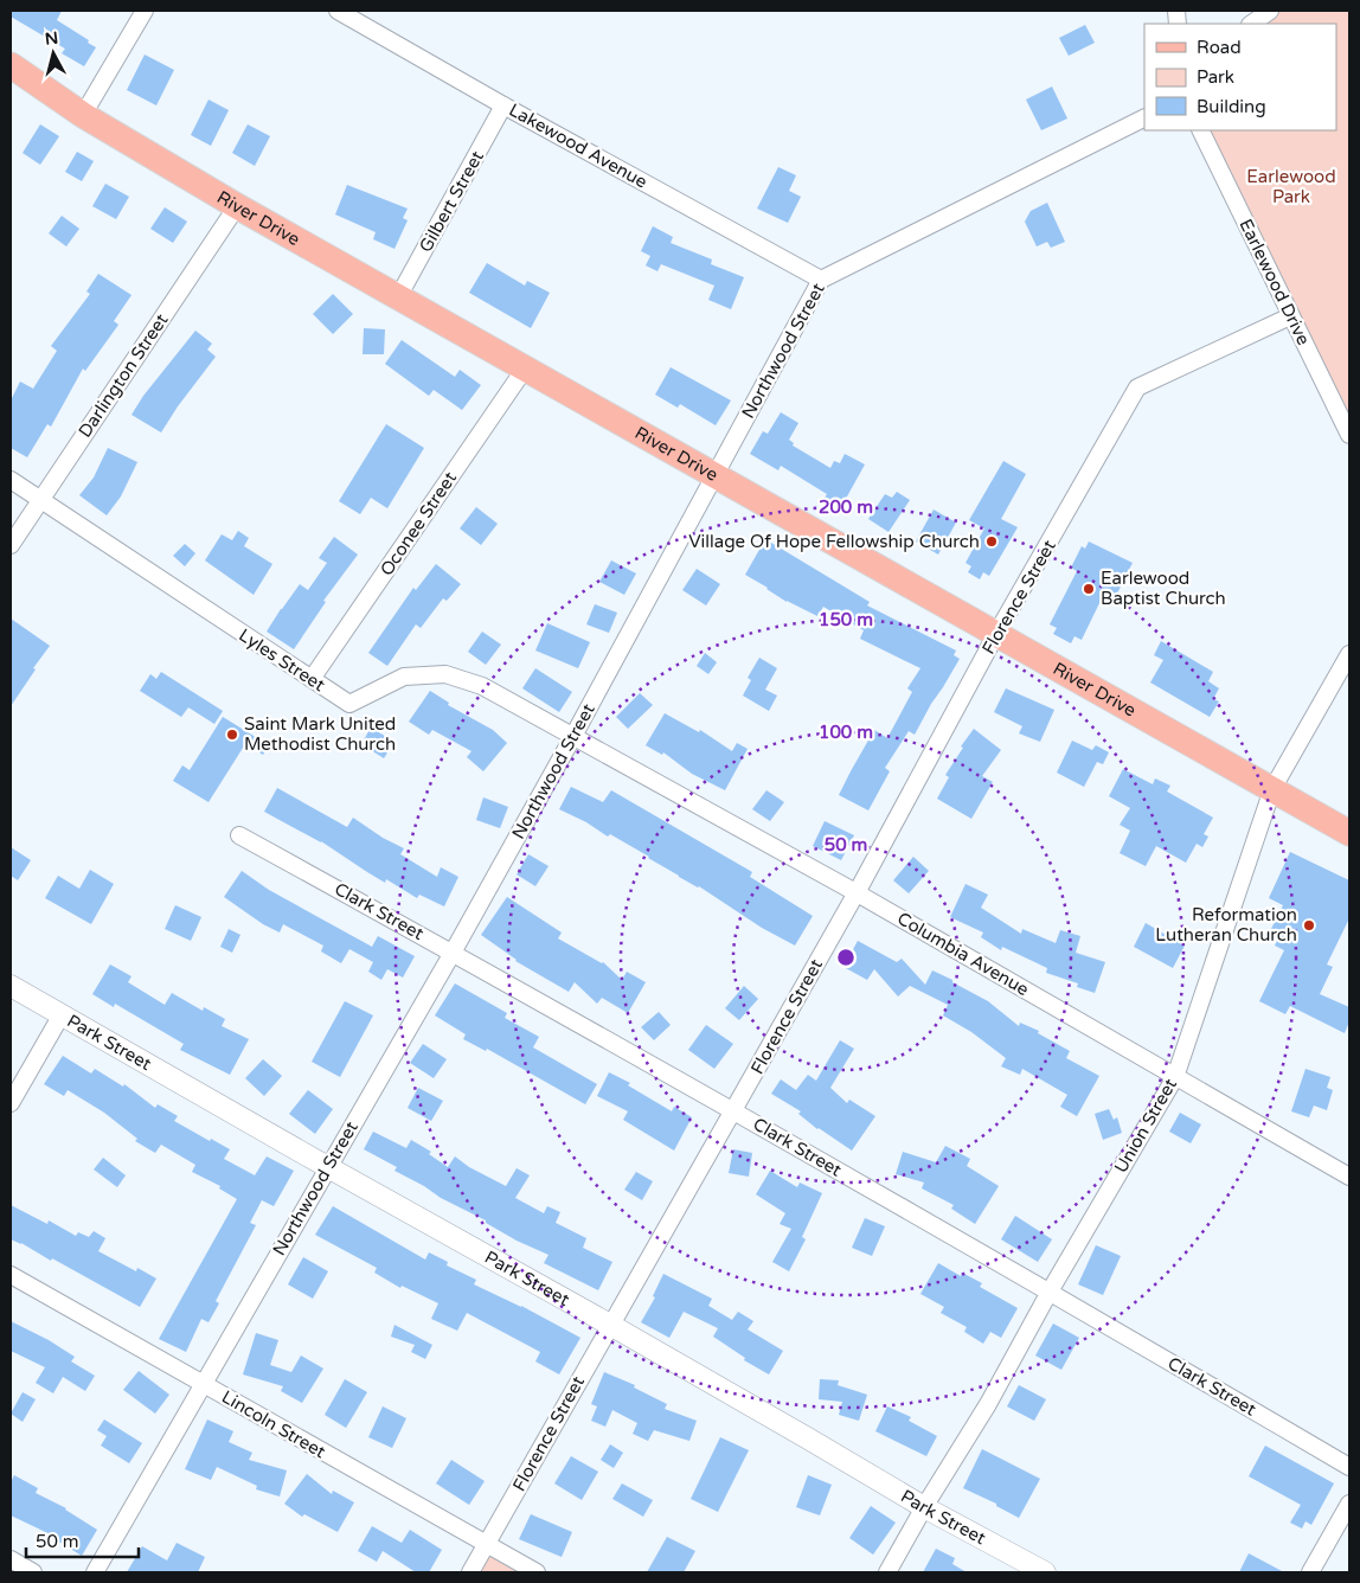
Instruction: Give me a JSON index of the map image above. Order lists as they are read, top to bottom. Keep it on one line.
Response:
{"streets":{"main road":["River Drive"],"street":["Lakewood Avenue","Gilbert Street","Earlewood Drive","Northwood Street","Darlington Street","Oconee Street","Florence Street","Lyles Street","Clark Street","Columbia Avenue","Park Street","Union Street","Lincoln Street"]},"crossings":[["Lakewood Avenue","Gilbert Street"],["Lakewood Avenue","Northwood Street"],["Gilbert Street","River Drive"],["River Drive","Northwood Street"],["River Drive","Darlington Street"],["River Drive","Oconee Street"],["River Drive","Florence Street"],["River Drive","Union Street"],["Earlewood Drive","Florence Street"],["Northwood Street","Lyles Street"],["Northwood Street","Clark Street"],["Northwood Street","Columbia Avenue"],["Northwood Street","Park Street"],["Northwood Street","Lincoln Street"],["Darlington Street","Lyles Street"],["Oconee Street","Lyles Street"],["Florence Street","Clark Street"],["Florence Street","Columbia Avenue"],["Florence Street","Park Street"],["Florence Street","Lincoln Street"],["Lyles Street","Columbia Avenue"],["Clark Street","Union Street"],["Columbia Avenue","Union Street"],["Park Street","Union Street"]],"parks":["Earlewood Park"],"places":["Village Of Hope Fellowship Church","Earlewood Baptist Church","Saint Mark United Methodist Church","Reformation Lutheran Church"],"legend":["Road","Park","Building"],"scale_bar":"50 m","north":"top","rings":["200 m","150 m","100 m","50 m"]}
